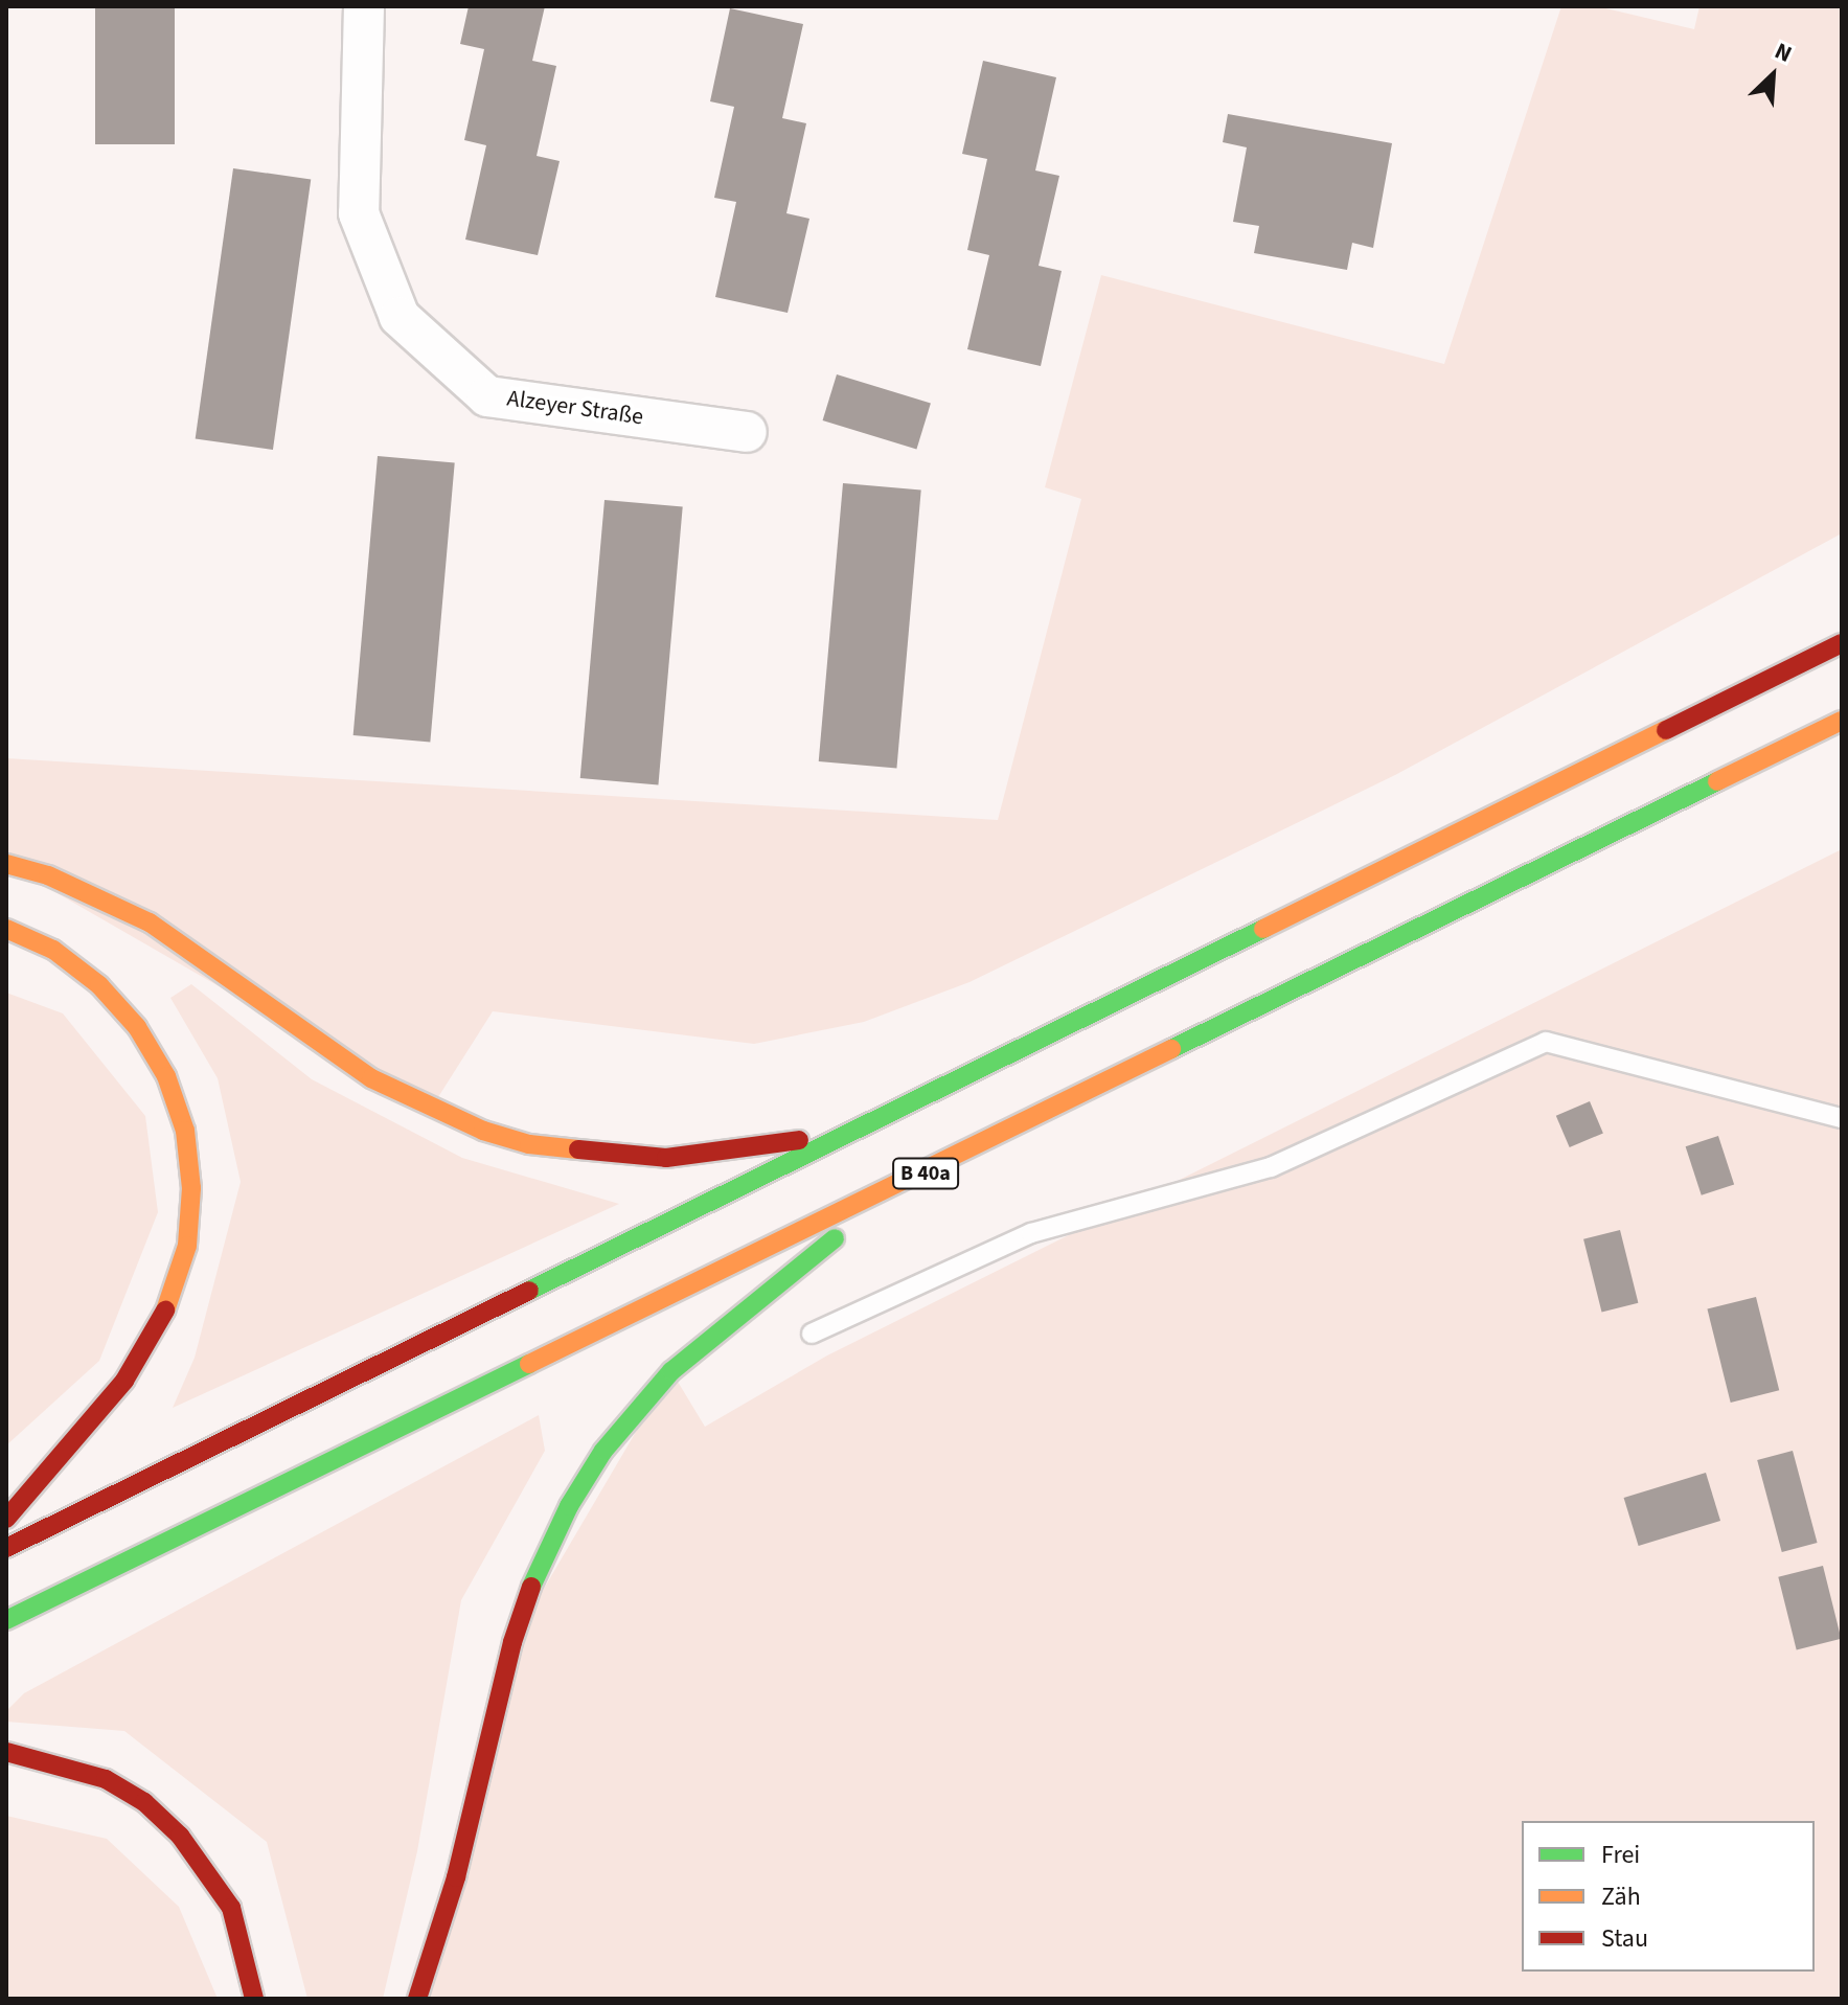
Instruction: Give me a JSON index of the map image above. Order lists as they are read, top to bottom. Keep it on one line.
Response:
{"streets":{"highway":["B 40a"],"street":["Alzeyer Straße"]},"legend":["Frei","Zäh","Stau"],"north":"top right"}
